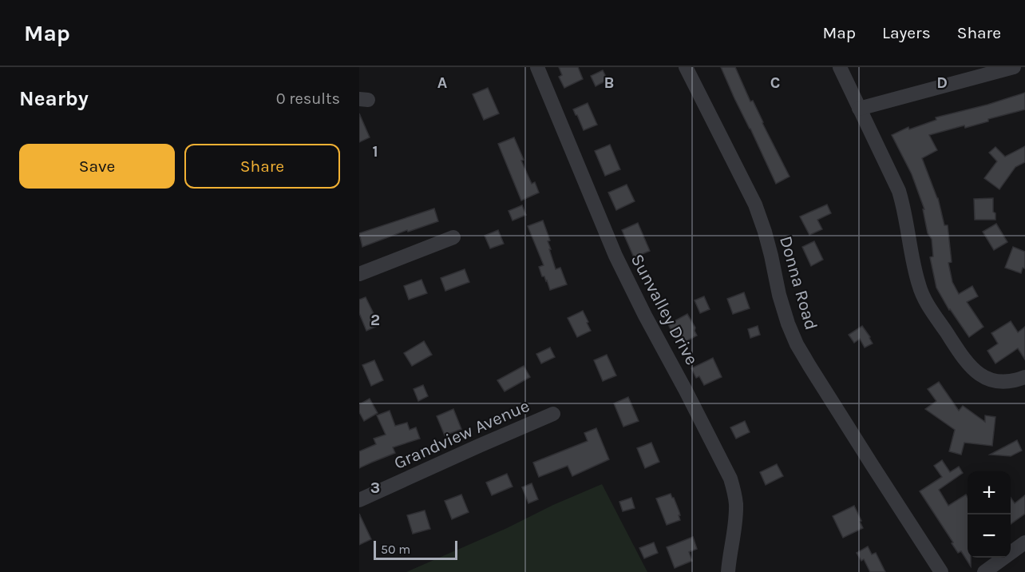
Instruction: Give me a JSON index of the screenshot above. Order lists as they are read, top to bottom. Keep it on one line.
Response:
{"streets":{"street":["Donna Road","Sunvalley Drive","Grandview Avenue"]},"scale_bar":"50 m","page":{"header":"Map","nav":["Map","Layers","Share"],"heading":["Nearby","0 results"],"buttons":["Save","Share"],"map_buttons":["+","−"],"scale":"50 m"},"grid":{"columns":["A","B","C","D"],"rows":["1","2","3"]}}
